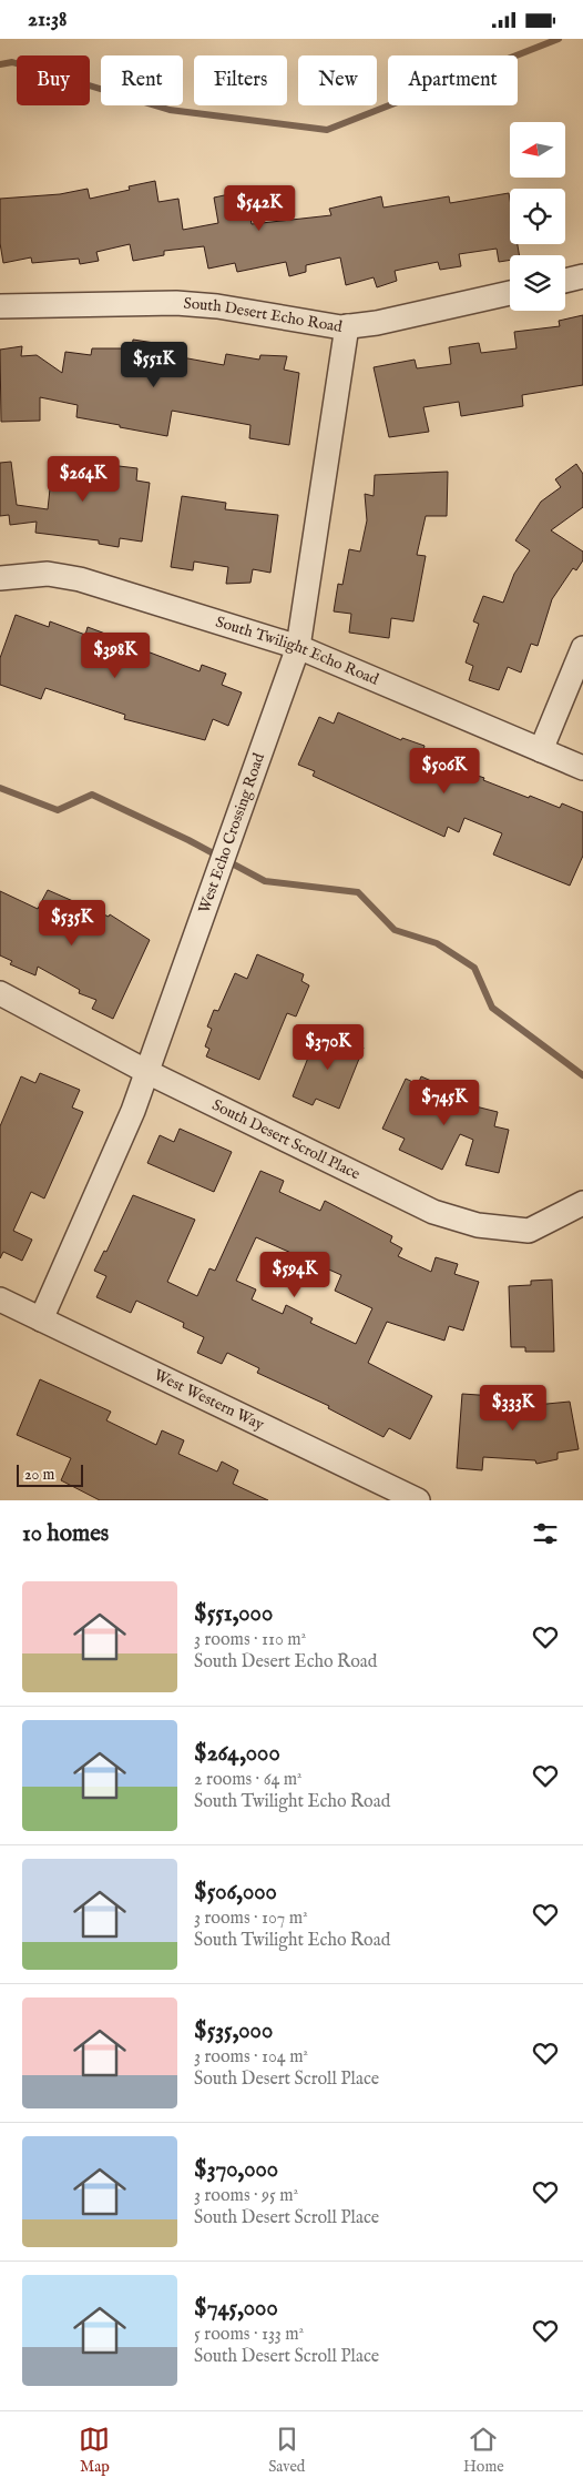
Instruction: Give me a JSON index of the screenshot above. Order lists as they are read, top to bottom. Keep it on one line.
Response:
{"streets":{"street":["South Desert Echo Road","South Twilight Echo Road","West Echo Crossing Road","South Desert Scroll Place","West Western Way"]},"crossings":[["South Desert Echo Road","West Echo Crossing Road"],["South Twilight Echo Road","West Echo Crossing Road"],["West Echo Crossing Road","South Desert Scroll Place"],["West Echo Crossing Road","West Western Way"]],"scale_bar":"20 m","north":"left","page":{"status":"21:38","chip":["Buy","Rent","Filters","New","Apartment"],"price":["$542K","$551K","$264K","$398K","$506K","$535K","$370K","$745K","$594K","$333K"],"scale":"20 m","heading":"10 homes","list":[{"name":"$551,000","note":"3 rooms · 110 m² · South Desert Echo Road"},{"name":"$264,000","note":"2 rooms · 64 m² · South Twilight Echo Road"},{"name":"$506,000","note":"3 rooms · 107 m² · South Twilight Echo Road"},{"name":"$535,000","note":"3 rooms · 104 m² · South Desert Scroll Place"},{"name":"$370,000","note":"3 rooms · 95 m² · South Desert Scroll Place"},{"name":"$745,000","note":"5 rooms · 133 m² · South Desert Scroll Place"}],"tabs":["Map","Saved","Home"]}}
